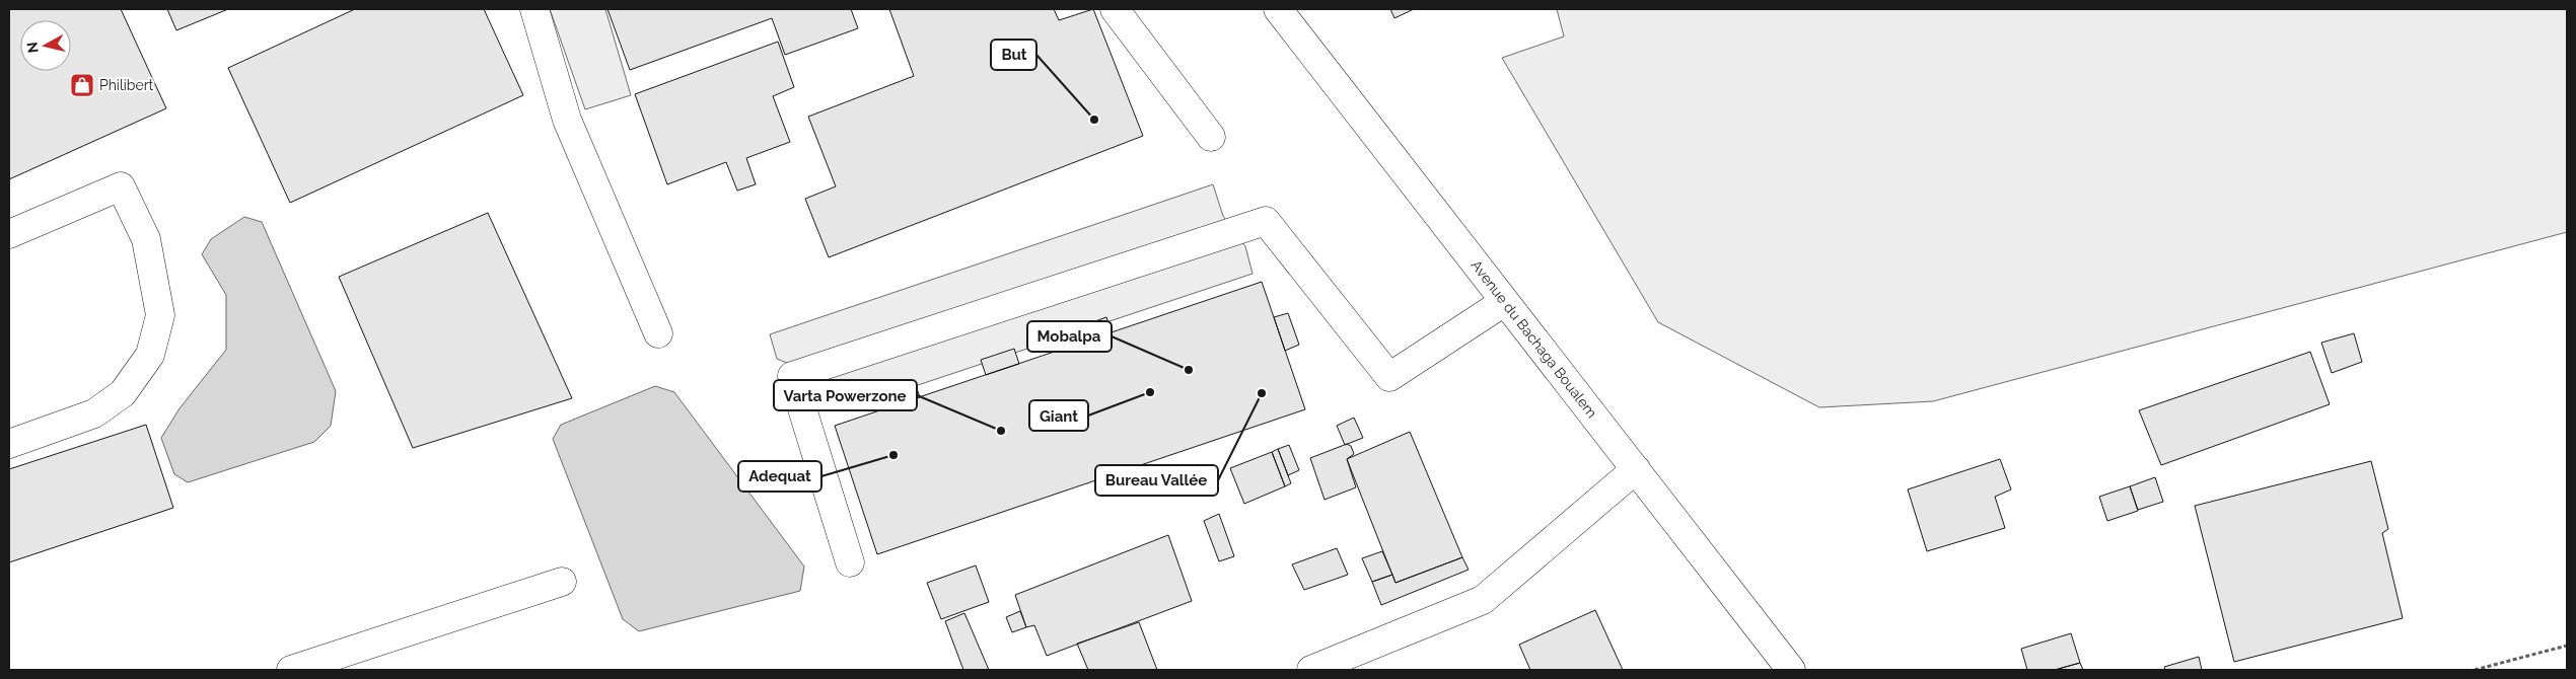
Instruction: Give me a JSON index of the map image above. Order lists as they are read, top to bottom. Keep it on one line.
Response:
{"streets":{"main road":["Avenue du Bachaga Boualem"]},"places":{"shop":["Philibert"],"other":["But","Mobalpa","Giant","Bureau Vallée","Varta Powerzone","Adequat"]},"north":"left"}
